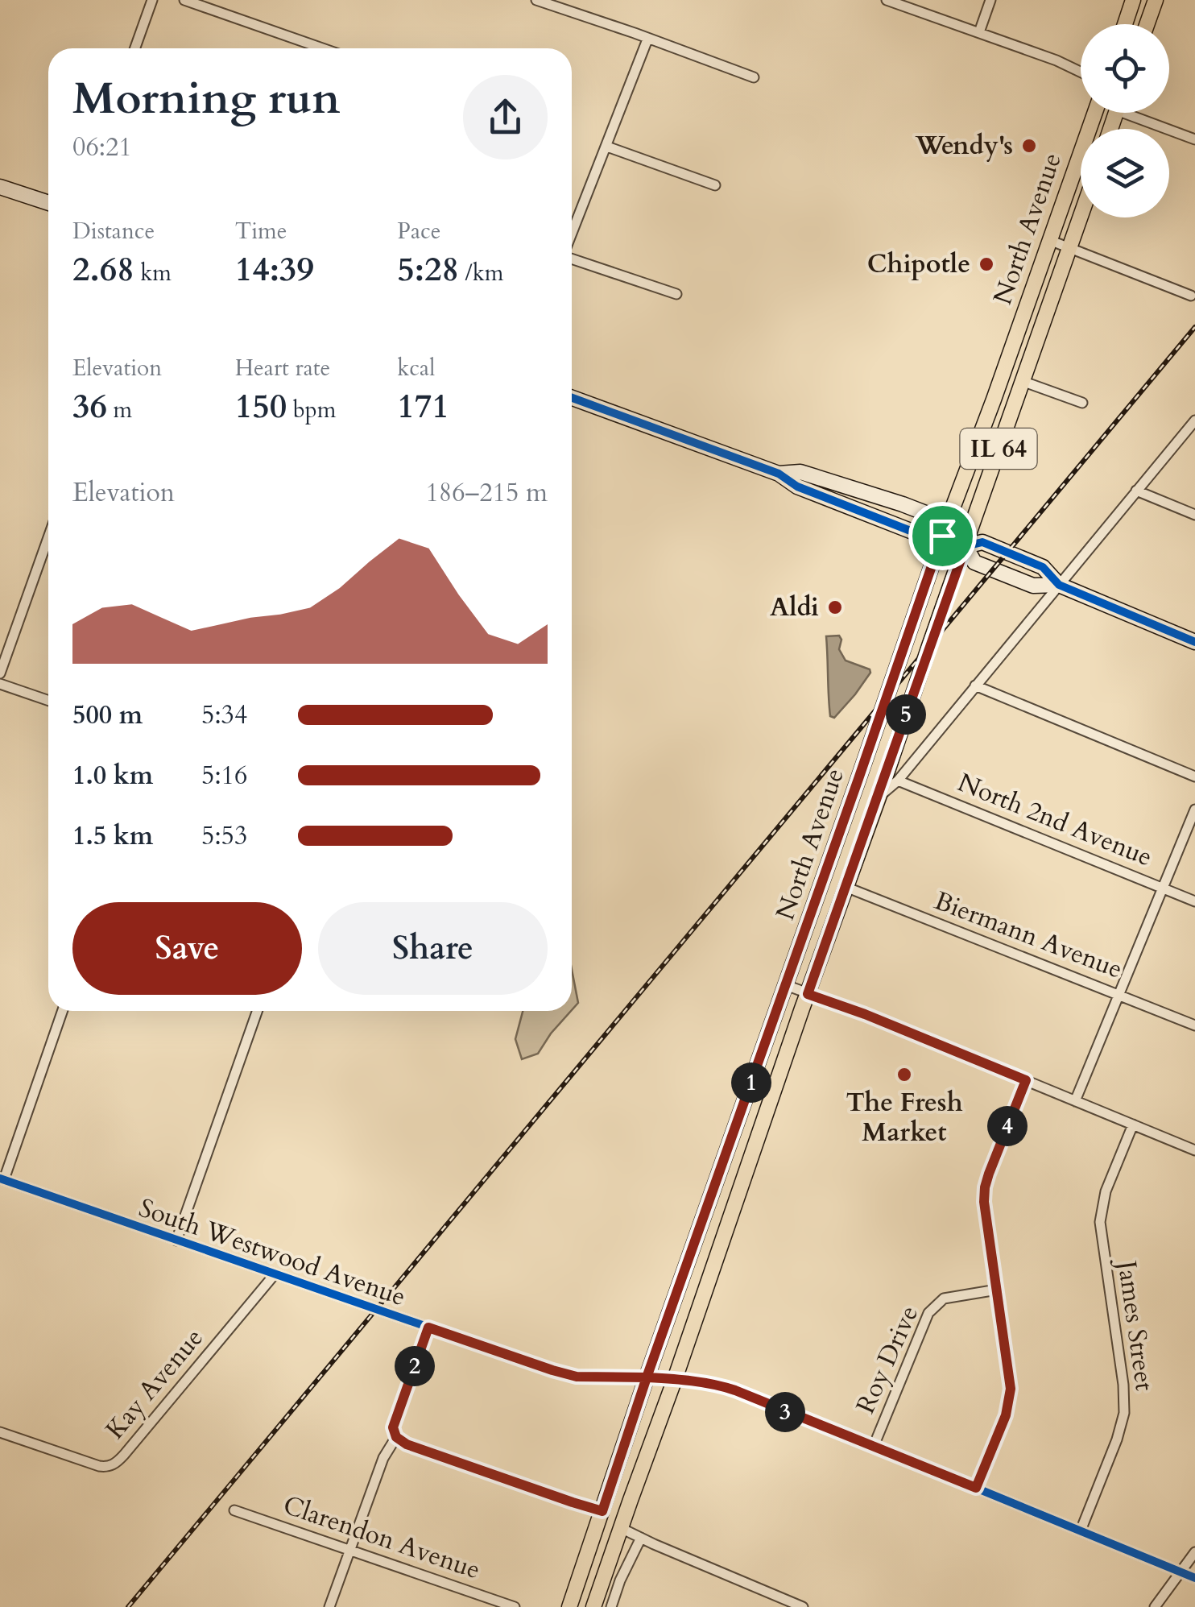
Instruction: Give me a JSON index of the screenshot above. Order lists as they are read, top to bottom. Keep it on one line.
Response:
{"streets":{"main road":["North Avenue","IL 64"],"street":["North 2nd Avenue","Biermann Avenue","South Westwood Avenue","James Street","Roy Drive","Kay Avenue","Clarendon Avenue"]},"crossings":[["North Avenue","Biermann Avenue"],["North Avenue","South Westwood Avenue"],["South Westwood Avenue","James Street"],["South Westwood Avenue","Roy Drive"],["South Westwood Avenue","Kay Avenue"]],"places":["Wendy's","Chipotle","Aldi","The Fresh Market"],"page":{"heading":["Morning run","06:21"],"stats":[["Distance","2.68 km"],["Time","14:39"],["Pace","5:28 /km"],["Elevation","36 m"],["Heart rate","150 bpm"],["kcal","171"]],"chart":["Elevation","186–215 m"],"list":[{"name":"500 m","note":"5:34"},{"name":"1.0 km","note":"5:16"},{"name":"1.5 km","note":"5:53"}],"pins":["5","1","4","2","3"],"buttons":["Save","Share"]}}
